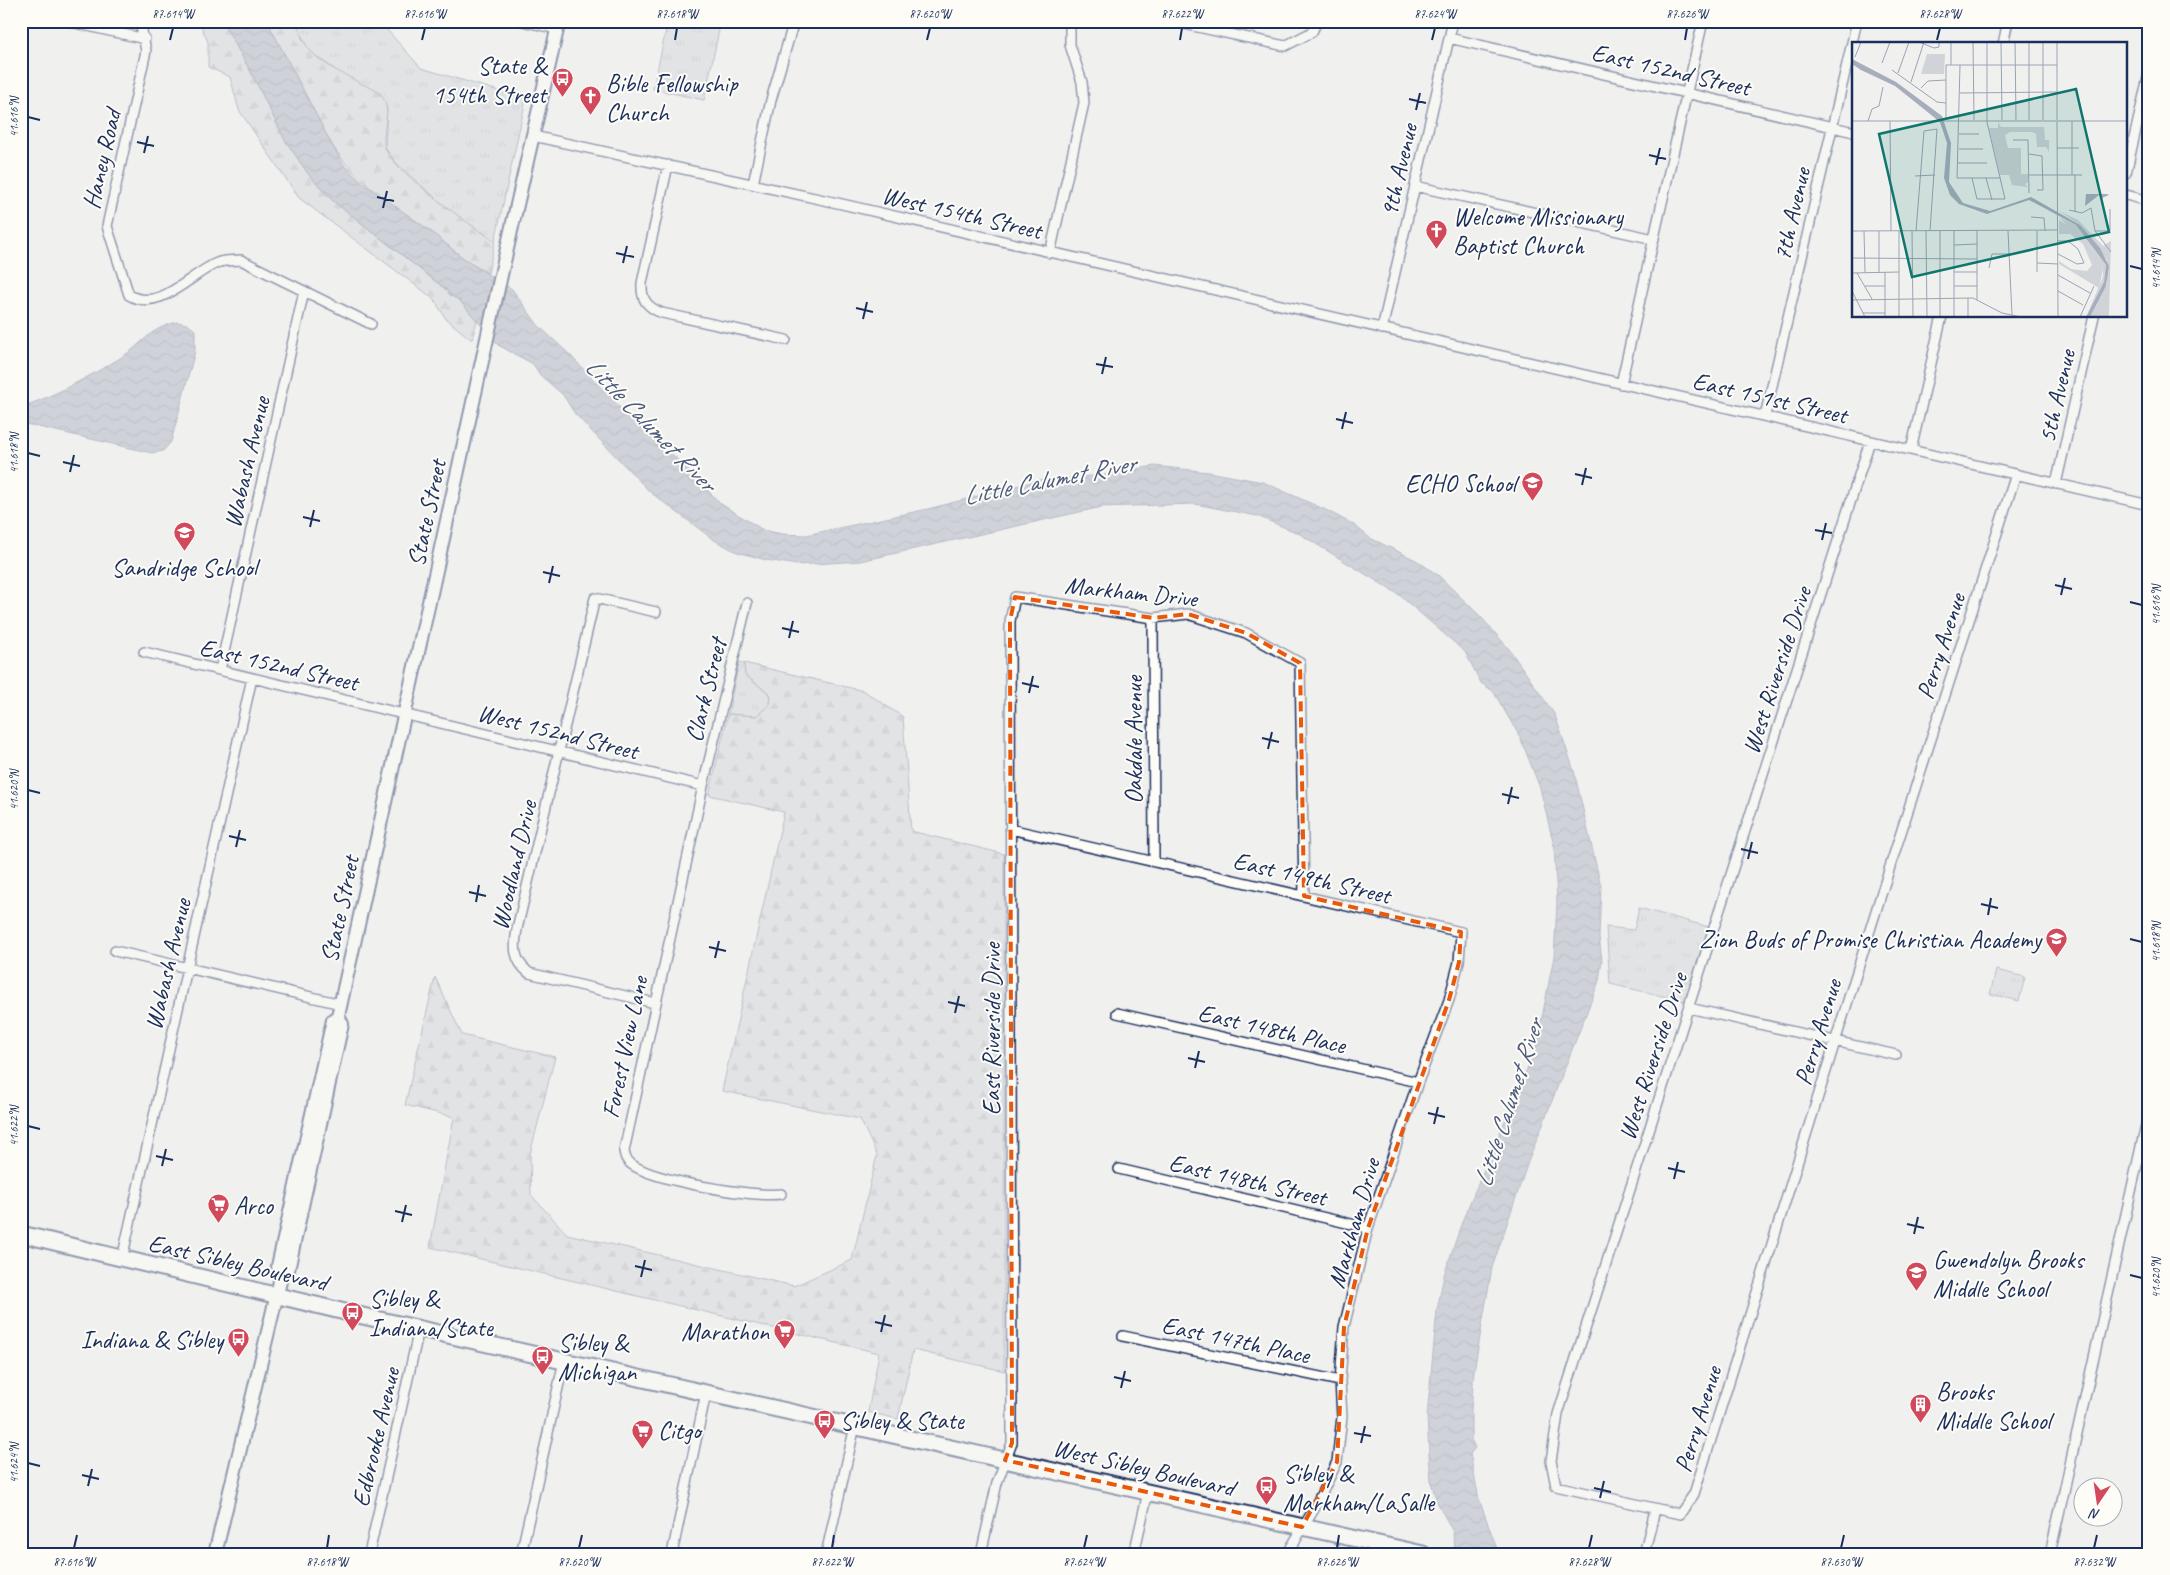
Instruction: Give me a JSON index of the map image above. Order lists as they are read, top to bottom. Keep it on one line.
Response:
{"streets":{"main road":["State Street","East Sibley Boulevard","West Sibley Boulevard"],"street":["East 152nd Street","Haney Road","9th Avenue","West 154th Street","7th Avenue","5th Avenue","East 151st Street","Wabash Avenue","Markham Drive","Perry Avenue","West Riverside Drive","Clark Street","West 152nd Street","Oakdale Avenue","Woodland Drive","East 149th Street","East 148th Place","East Riverside Drive","Forest View Lane","East 148th Street","East 147th Place","Edbrooke Avenue"]},"crossings":[["East 152nd Street","9th Avenue"],["East 152nd Street","7th Avenue"],["East 152nd Street","Wabash Avenue"],["East 152nd Street","State Street"],["East 152nd Street","West 152nd Street"],["Haney Road","Wabash Avenue"],["9th Avenue","West 154th Street"],["9th Avenue","East 151st Street"],["West 154th Street","East 151st Street"],["West 154th Street","State Street"],["7th Avenue","East 151st Street"],["5th Avenue","East 151st Street"],["East 151st Street","Perry Avenue"],["East 151st Street","West Riverside Drive"],["Wabash Avenue","East Sibley Boulevard"],["State Street","West 152nd Street"],["State Street","East Sibley Boulevard"],["Markham Drive","Oakdale Avenue"],["Markham Drive","East 149th Street"],["Markham Drive","East 148th Place"],["Markham Drive","East Riverside Drive"],["Markham Drive","East 148th Street"],["Markham Drive","East 147th Place"],["Markham Drive","West Sibley Boulevard"],["Perry Avenue","West Riverside Drive"],["Clark Street","West 152nd Street"],["Clark Street","Forest View Lane"],["West 152nd Street","Woodland Drive"],["West 152nd Street","Forest View Lane"],["Oakdale Avenue","East 149th Street"],["Woodland Drive","Forest View Lane"],["East Riverside Drive","West Sibley Boulevard"],["East Sibley Boulevard","Edbrooke Avenue"],["East Sibley Boulevard","West Sibley Boulevard"]],"water":["Little Calumet River"],"places":{"bus stop":["State & 154th Street","Sibley & Indiana/State","Indiana & Sibley","Sibley & Michigan","Sibley & State","Sibley & Markham/LaSalle"],"church":["Bible Fellowship Church","Welcome Missionary Baptist Church"],"school or university":["ECHO School","Sandridge School","Zion Buds of Promise Christian Academy","Gwendolyn Brooks Middle School"],"supermarket":["Arco","Marathon","Citgo"],"building":["Brooks Middle School"]},"north":"bottom","coordinates":["87.614°W","87.616°W","87.618°W","87.620°W","87.622°W","87.624°W","87.626°W","87.628°W","41.616°N","41.614°N","41.618°N","41.620°N","41.622°N","41.624°N","87.630°W","87.632°W"]}
